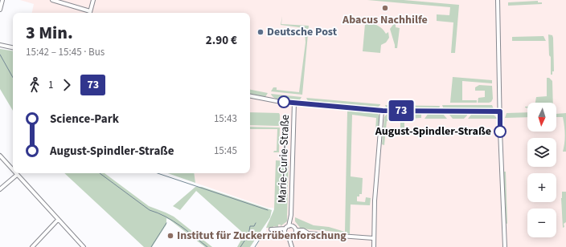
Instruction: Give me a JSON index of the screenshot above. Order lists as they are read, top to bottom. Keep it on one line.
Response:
{"streets":{"street":["Marie-Curie-Straße"]},"places":["Abacus Nachhilfe","Deutsche Post","August-Spindler-Straße","Institut für Zuckerrübenforschung"],"lines":["bus line 73"],"north":"bottom","page":{"on_map":"73","heading":["3 Min.","15:42 – 15:45 · Bus","2.90 €"],"legs":["1","73"],"map_buttons":["+","−"],"list":[{"name":"Science-Park","value":"15:43"},{"name":"August-Spindler-Straße","value":"15:45"}]}}
